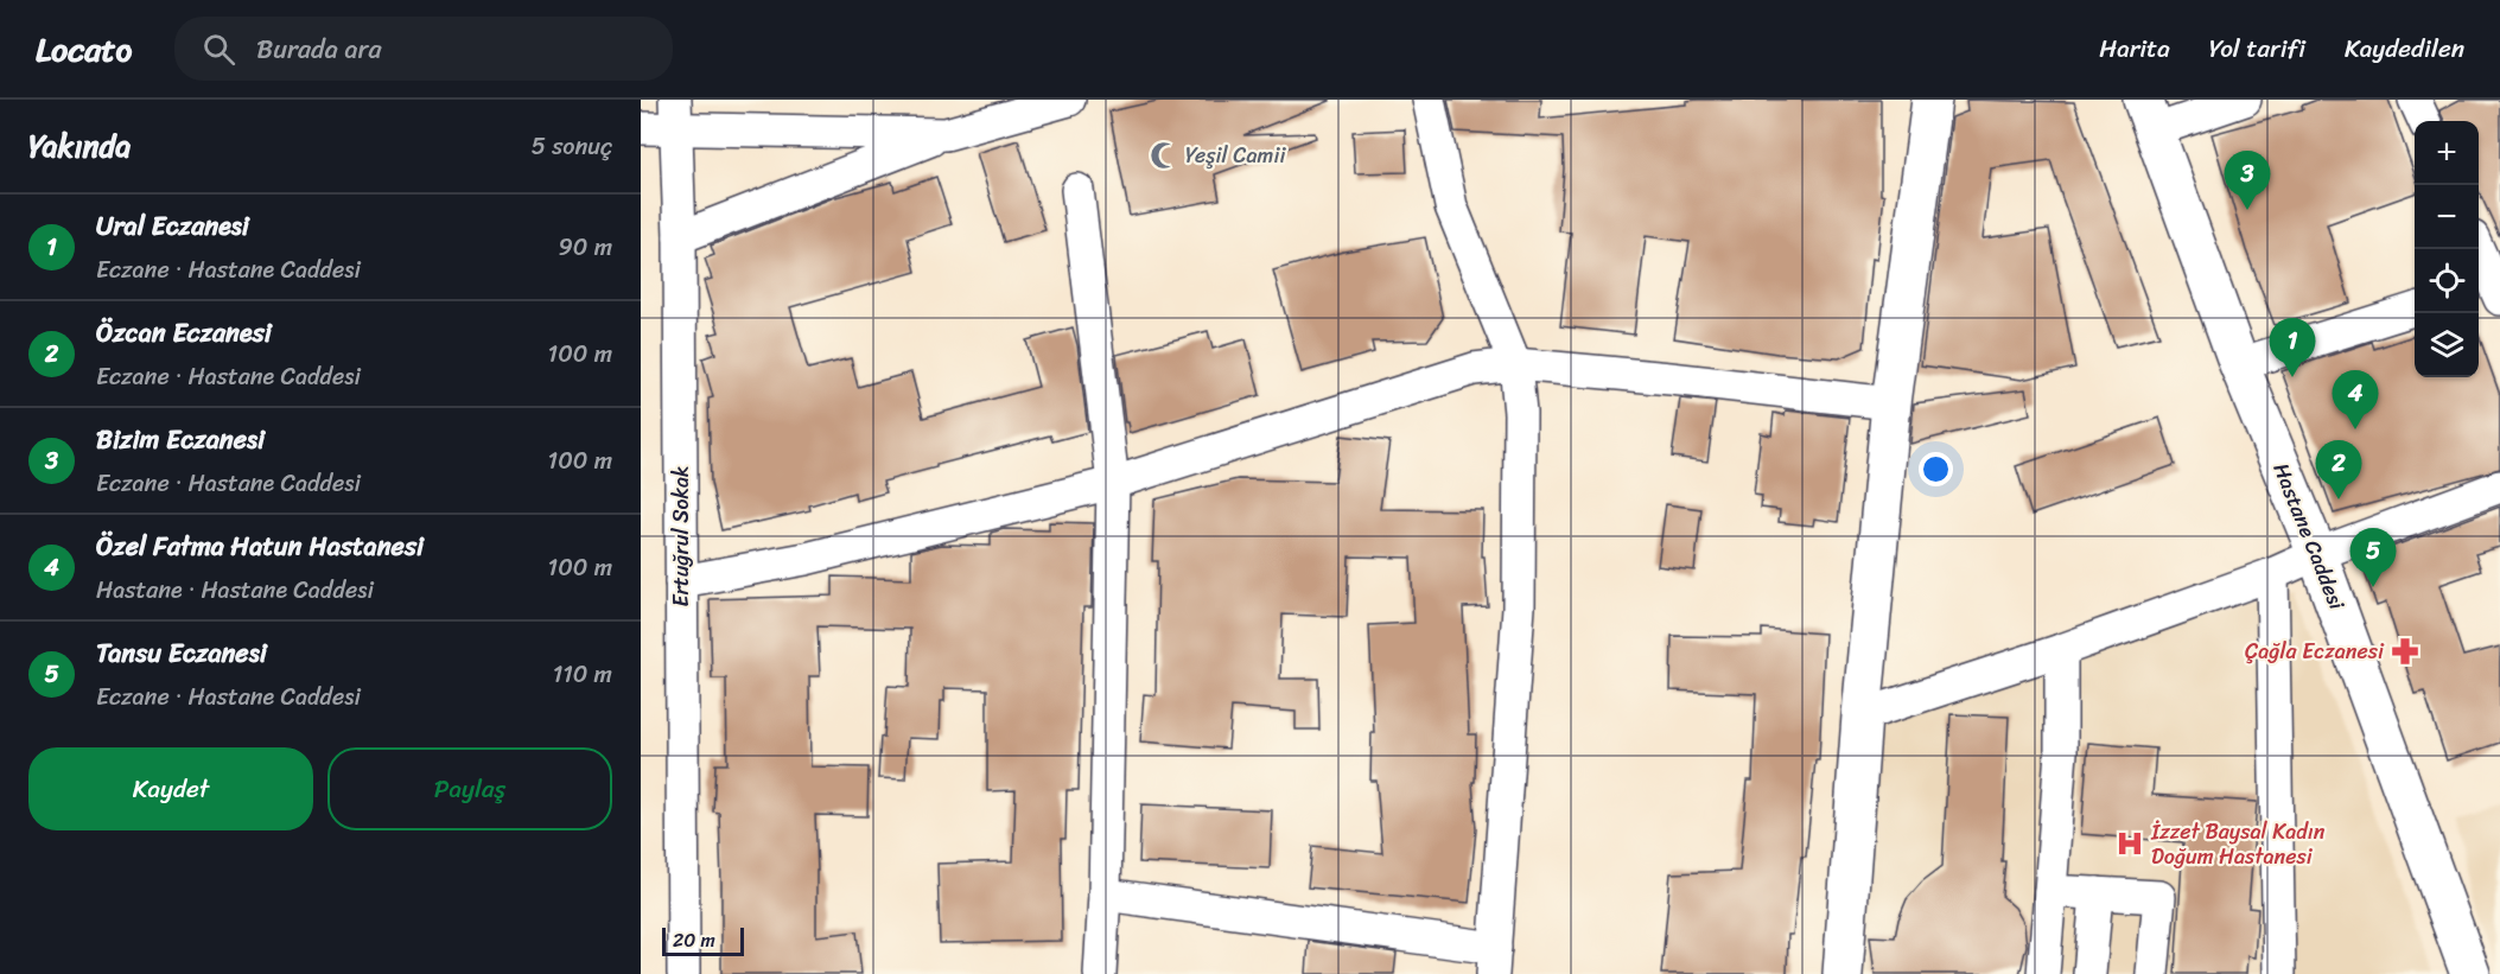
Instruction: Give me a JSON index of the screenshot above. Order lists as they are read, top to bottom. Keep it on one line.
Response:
{"streets":{"main road":["Hastane Caddesi"],"street":["Ertuğrul Sokak"]},"places":{"mosque":["Yeşil Camii"],"pharmacy":["Çağla Eczanesi"],"hospital":["İzzet Baysal Kadın Doğum Hastanesi"]},"scale_bar":"20 m","page":{"header":"Locato","search":"Burada ara","nav":["Harita","Yol tarifi","Kaydedilen"],"heading":["Yakında","5 sonuç"],"map_buttons":["+","−"],"pins":["3","1","4","2","5"],"list":[{"mark":"1","name":"Ural Eczanesi","note":"Eczane · Hastane Caddesi","value":"90 m"},{"mark":"2","name":"Özcan Eczanesi","note":"Eczane · Hastane Caddesi","value":"100 m"},{"mark":"3","name":"Bizim Eczanesi","note":"Eczane · Hastane Caddesi","value":"100 m"},{"mark":"4","name":"Özel Fatma Hatun Hastanesi","note":"Hastane · Hastane Caddesi","value":"100 m"},{"mark":"5","name":"Tansu Eczanesi","note":"Eczane · Hastane Caddesi","value":"110 m"}],"buttons":["Kaydet","Paylaş"],"scale":"20 m"}}
